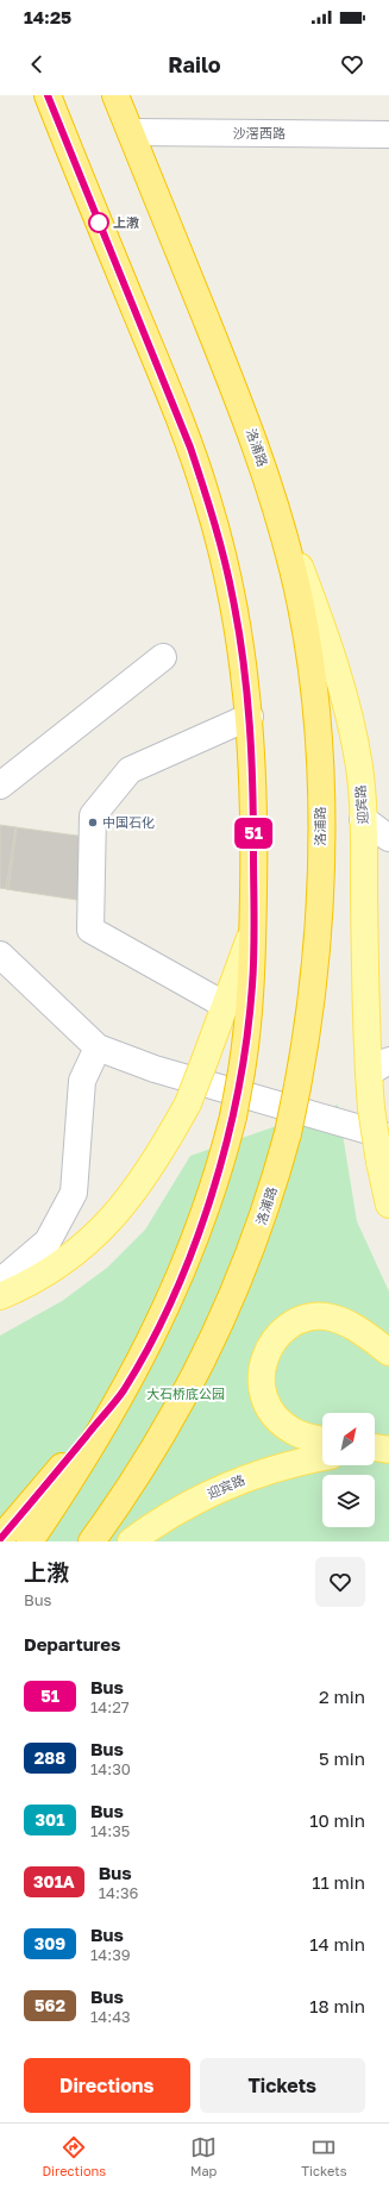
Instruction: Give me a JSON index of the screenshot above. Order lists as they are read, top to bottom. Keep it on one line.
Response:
{"streets":{"highway":["洛浦路"],"main road":["迎宾路"],"street":["沙滘西路"]},"crossings":[["沙滘西路","洛浦路"],["洛浦路","迎宾路"]],"parks":["大石桥底公园"],"places":["上漖","中国石化"],"lines":["bus line 51"],"north":"top right","page":{"status":"14:25","header":"Railo","on_map":"51","heading":[["上漖","Bus"],"Departures"],"list":[{"mark":"51","name":"Bus","note":"14:27","value":"2 min"},{"mark":"288","name":"Bus","note":"14:30","value":"5 min"},{"mark":"301","name":"Bus","note":"14:35","value":"10 min"},{"mark":"301A","name":"Bus","note":"14:36","value":"11 min"},{"mark":"309","name":"Bus","note":"14:39","value":"14 min"},{"mark":"562","name":"Bus","note":"14:43","value":"18 min"}],"buttons":["Directions","Tickets"],"tabs":["Directions","Map","Tickets"]}}
